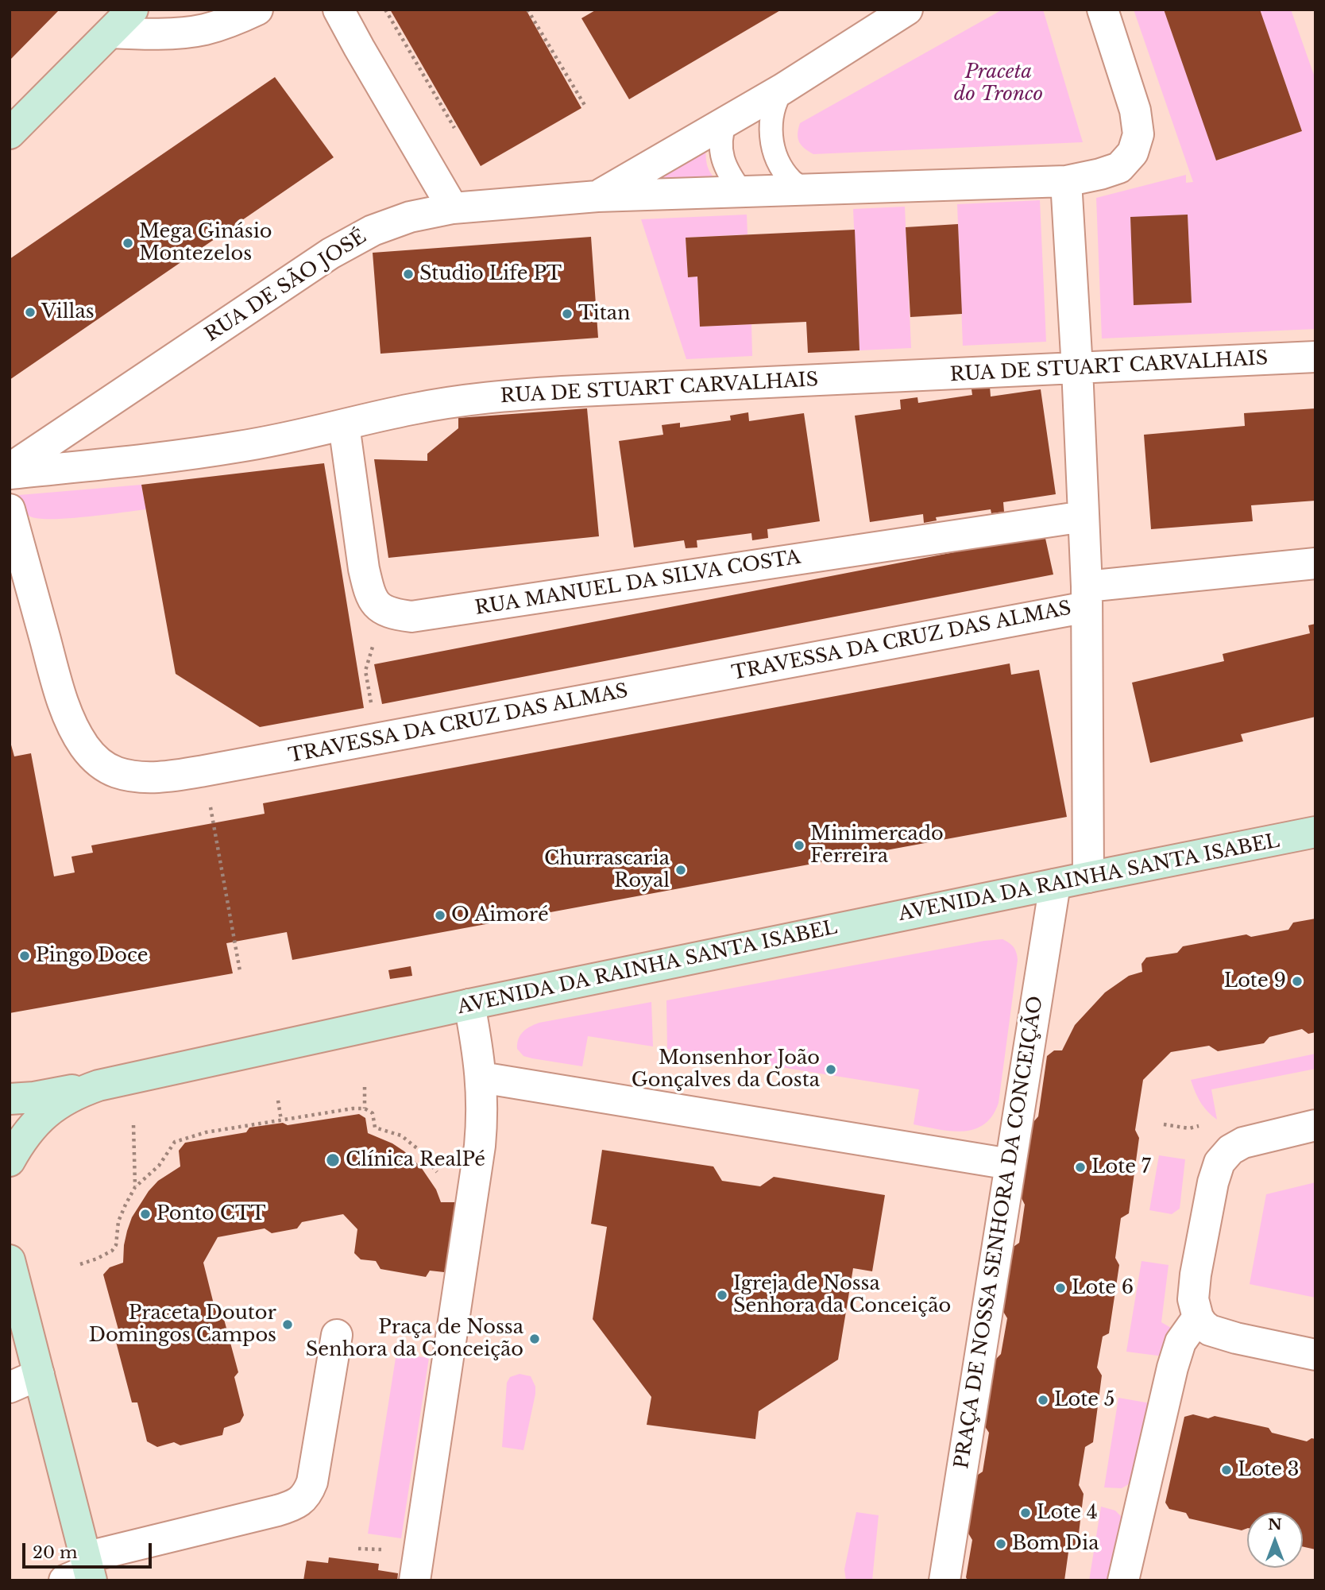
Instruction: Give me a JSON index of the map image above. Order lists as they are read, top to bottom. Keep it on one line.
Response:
{"streets":{"main road":["AVENIDA DA RAINHA SANTA ISABEL"],"street":["RUA DE SÃO JOSÉ","RUA DE STUART CARVALHAIS","RUA MANUEL DA SILVA COSTA","TRAVESSA DA CRUZ DAS ALMAS","PRAÇA DE NOSSA SENHORA DA CONCEIÇÃO"]},"crossings":[["RUA DE STUART CARVALHAIS","RUA MANUEL DA SILVA COSTA"],["AVENIDA DA RAINHA SANTA ISABEL","PRAÇA DE NOSSA SENHORA DA CONCEIÇÃO"]],"parks":["Praceta do Tronco"],"places":["Mega Ginásio Montezelos","Studio Life PT","Villas","Titan","Minimercado Ferreira","Churrascaria Royal","O Aimoré","Pingo Doce","Lote 9","Monsenhor João Gonçalves da Costa","Clínica RealPé","Lote 7","Ponto CTT","Lote 6","Igreja de Nossa Senhora da Conceição","Praceta Doutor Domingos Campos","Praça de Nossa Senhora da Conceição","Lote 5","Lote 3","Lote 4","Bom Dia"],"scale_bar":"20 m","north":"top"}
